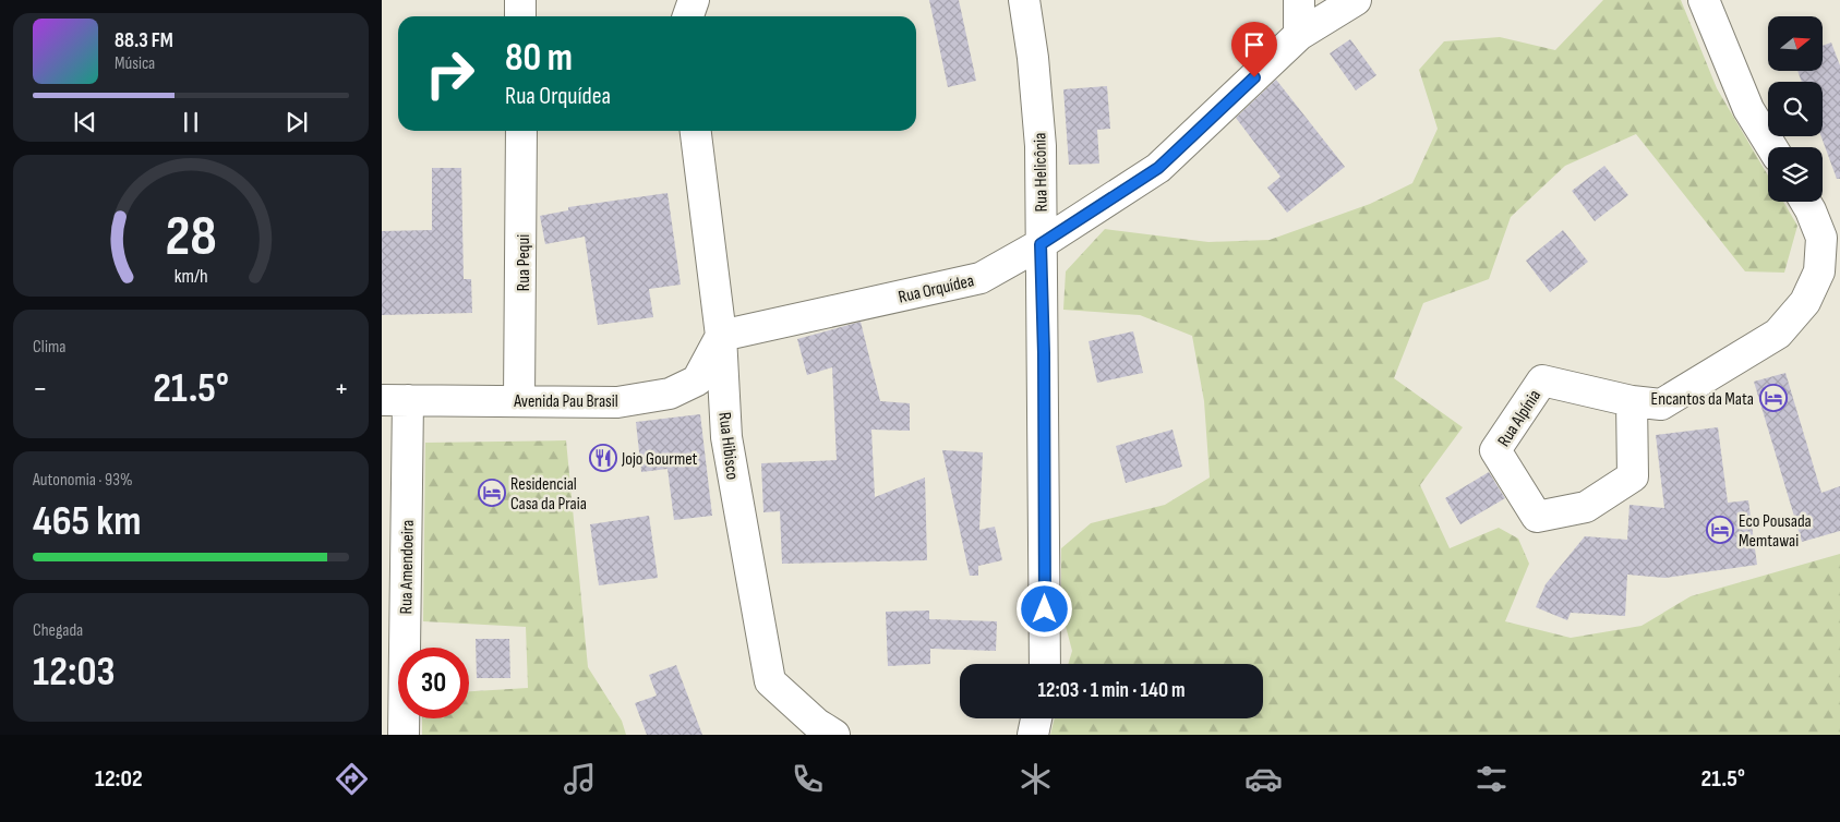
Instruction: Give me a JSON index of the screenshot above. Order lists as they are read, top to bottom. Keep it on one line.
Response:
{"streets":{"street":["Rua Helicônia","Rua Pequi","Rua Orquídea","Avenida Pau Brasil","Rua Alpínia","Rua Hibisco","Rua Amendoeira"]},"crossings":[["Rua Helicônia","Rua Orquídea"],["Rua Pequi","Avenida Pau Brasil"],["Rua Orquídea","Avenida Pau Brasil"],["Rua Orquídea","Rua Hibisco"],["Avenida Pau Brasil","Rua Hibisco"],["Avenida Pau Brasil","Rua Amendoeira"]],"places":{"hotel":["Encantos da Mata","Residencial Casa da Praia","Eco Pousada Memtawai"],"restaurant":["Jojo Gourmet"]},"north":"right","page":{"turn":["80 m","Rua Orquídea"],"song":["88.3 FM","Música"],"tile":["Clima",["Autonomia · 93%","465 km"],["Chegada","12:03"]],"heat":["−","21.5°","+"],"limit":"30","trip":"12:03 · 1 min · 140 m","tabs":["12:02","21.5°"],"gauge":["28","km/h"]}}
